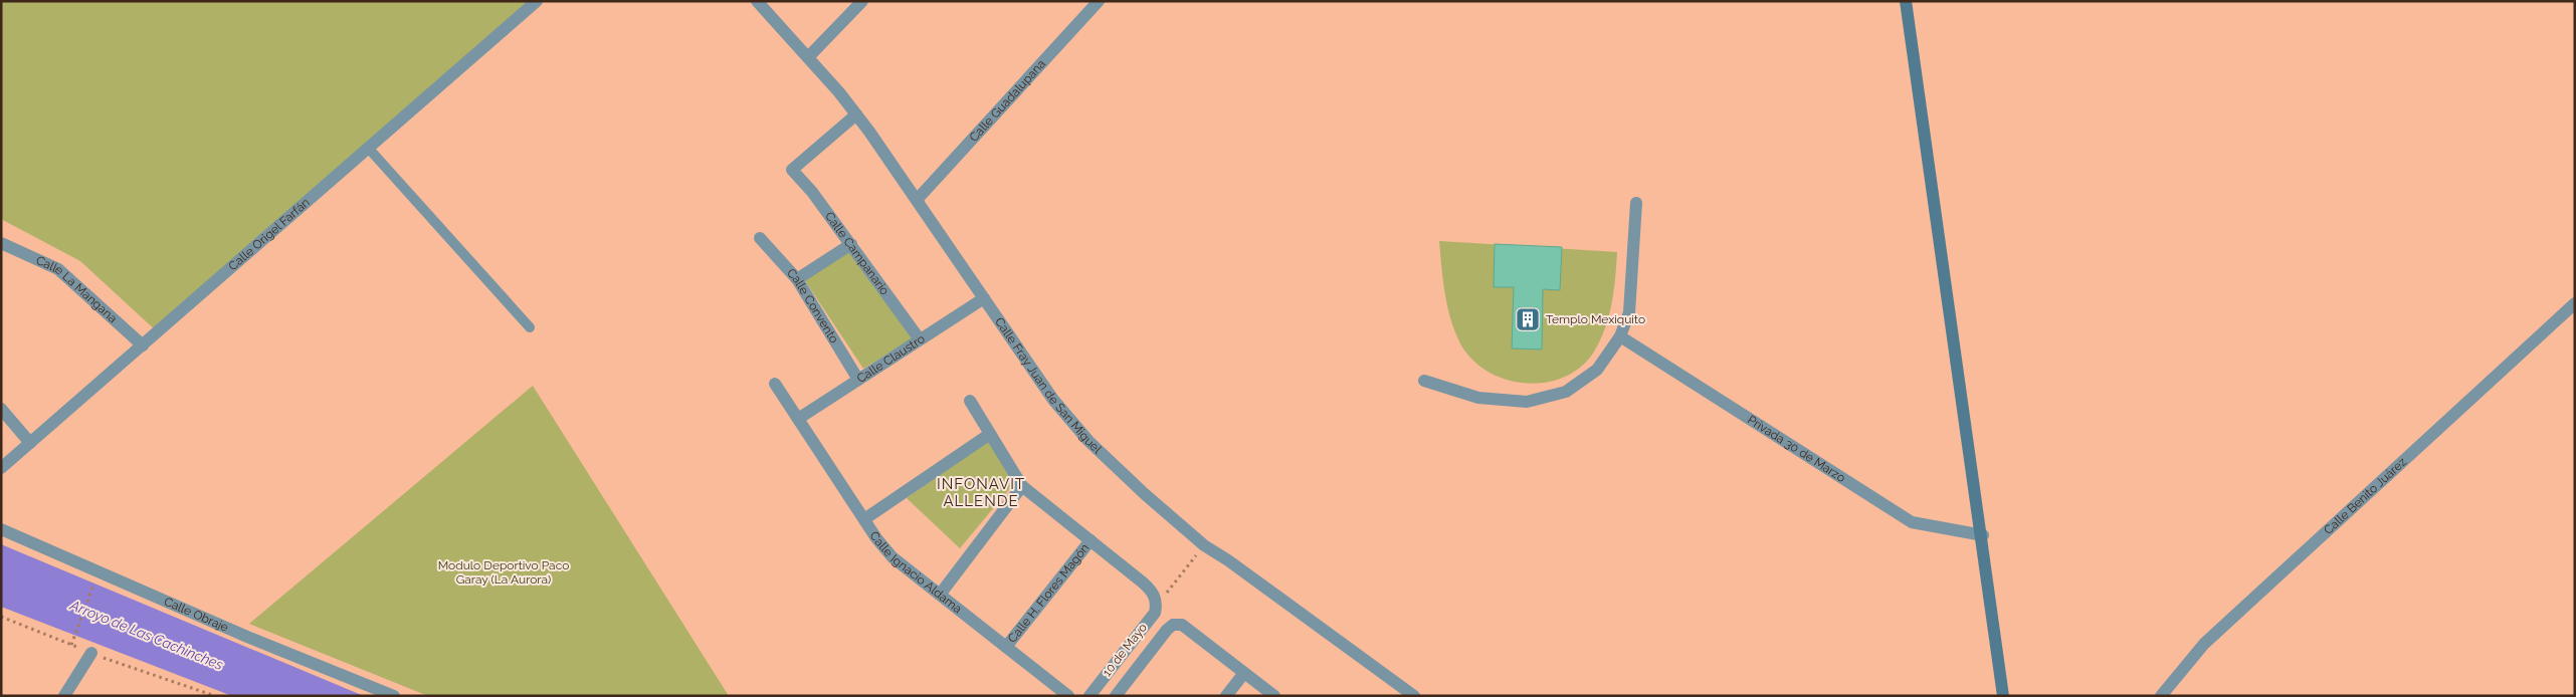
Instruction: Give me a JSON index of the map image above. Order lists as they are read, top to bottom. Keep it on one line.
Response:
{"streets":{"street":["Calle Guadalupana","Calle Origel Farfán","Calle Campanario","Calle La Mangana","Calle Convento","Calle Claustro","Calle Fray Juan de San Miguel","Privada 30 de Marzo","Calle Benito Juárez","Calle Ignacio Aldama","Calle H. Flores Magón","Calle Obraje","10 de Mayo"]},"crossings":[["Calle Guadalupana","Calle Fray Juan de San Miguel"],["Calle Origel Farfán","Calle La Mangana"],["Calle Campanario","Calle Claustro"],["Calle Campanario","Calle Fray Juan de San Miguel"],["Calle Convento","Calle Claustro"],["Calle Claustro","Calle Fray Juan de San Miguel"],["Calle Claustro","Calle Ignacio Aldama"],["Calle Ignacio Aldama","Calle H. Flores Magón"]],"districts":["INFONAVIT ALLENDE"],"water":["Arroyo de Las Cachinches"],"parks":["Modulo Deportivo Paco Garay (La Aurora)"],"places":{"building":["Templo Mexiquito"]}}
